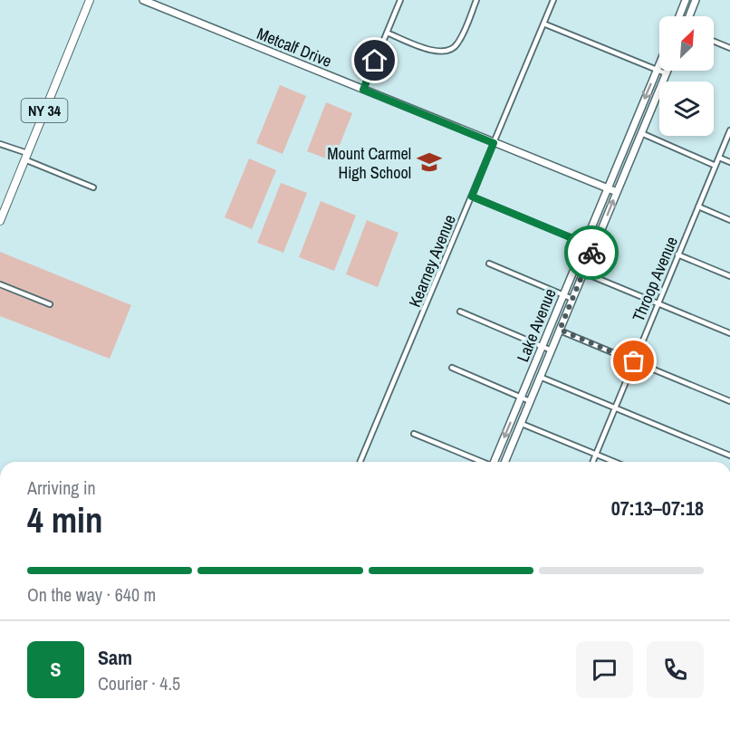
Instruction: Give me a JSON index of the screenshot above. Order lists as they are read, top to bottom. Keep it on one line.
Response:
{"streets":{"main road":["Metcalf Drive","NY 34","Lake Avenue"],"street":["Kearney Avenue","Throop Avenue"]},"crossings":[["Metcalf Drive","Kearney Avenue"],["Metcalf Drive","Lake Avenue"]],"places":{"school or university":["Mount Carmel High School"]},"north":"top right","page":{"heading":["4 min","Arriving in","07:13–07:18"],"panel":["Sam","Courier · 4.5"],"bar":"On the way · 640 m","round":"S"}}
